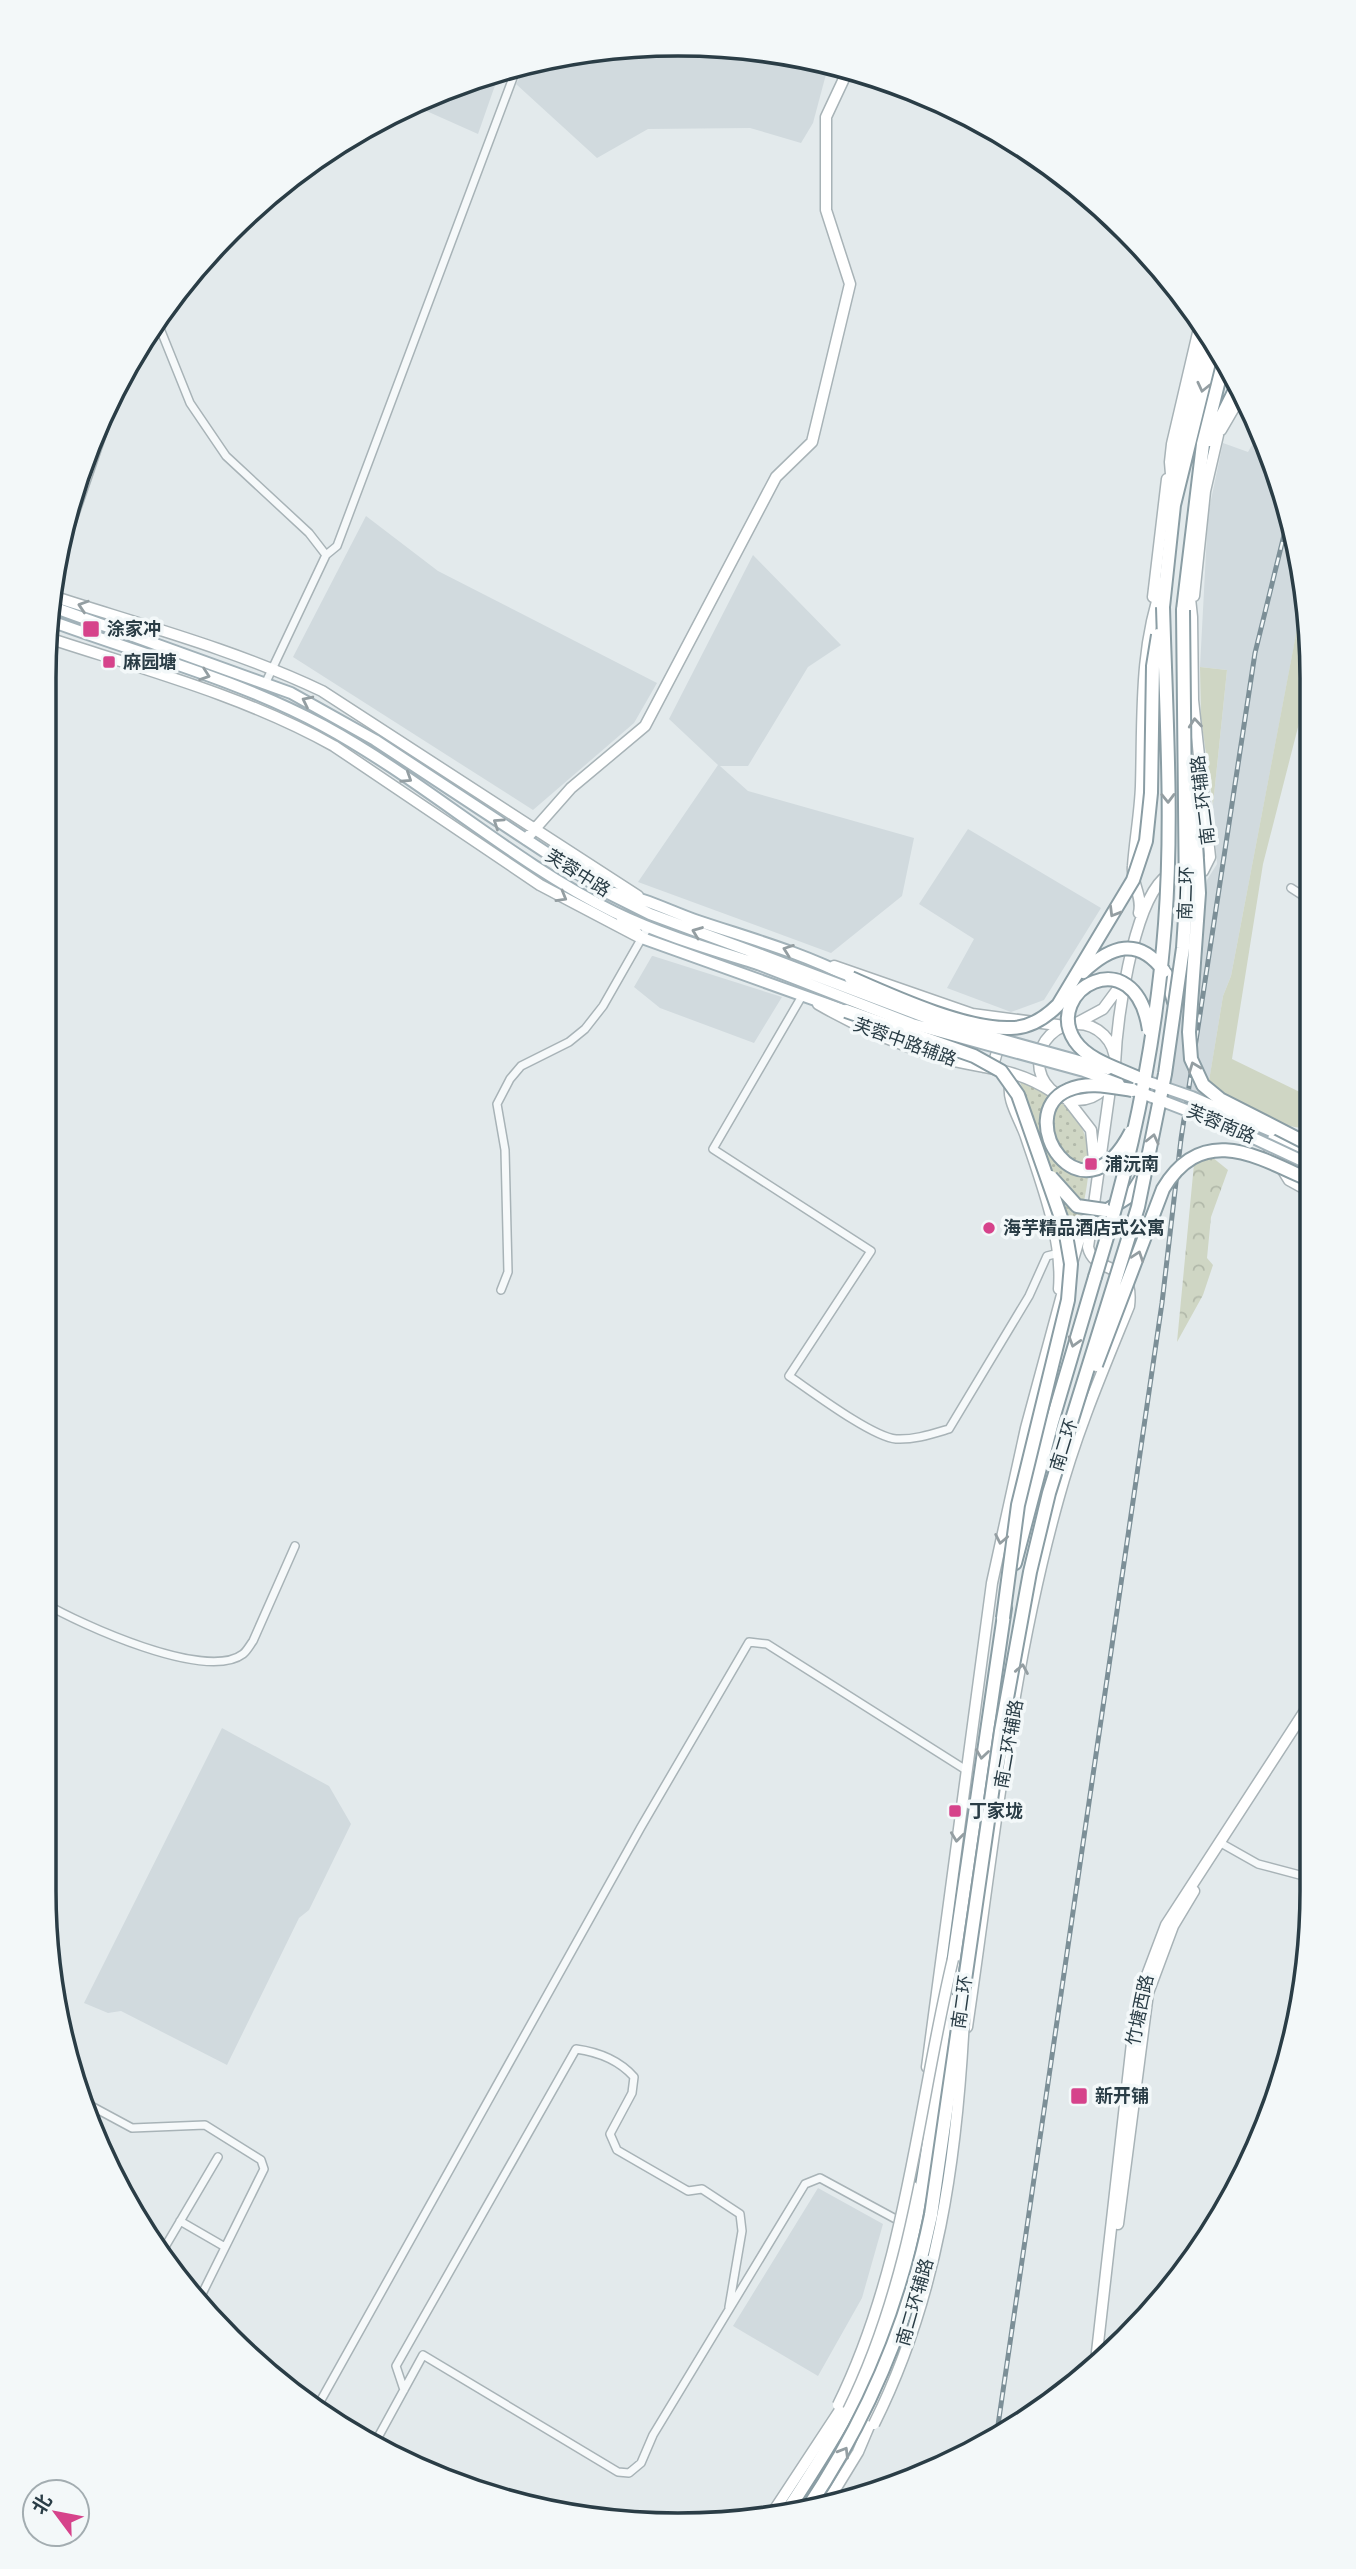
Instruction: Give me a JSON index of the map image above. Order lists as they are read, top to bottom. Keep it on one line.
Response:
{"streets":{"highway":["南二环"],"main road":["芙蓉中路","芙蓉南路"],"street":["南二环辅路","芙蓉中路辅路","竹塘西路"]},"crossings":[["南二环辅路","南二环"],["南二环辅路","芙蓉中路辅路"],["芙蓉中路","芙蓉南路"]],"places":{"transit":["涂家冲","麻园塘","浦沅南","丁家垅","新开铺"],"other":["海芋精品酒店式公寓"]},"north":"top left"}
